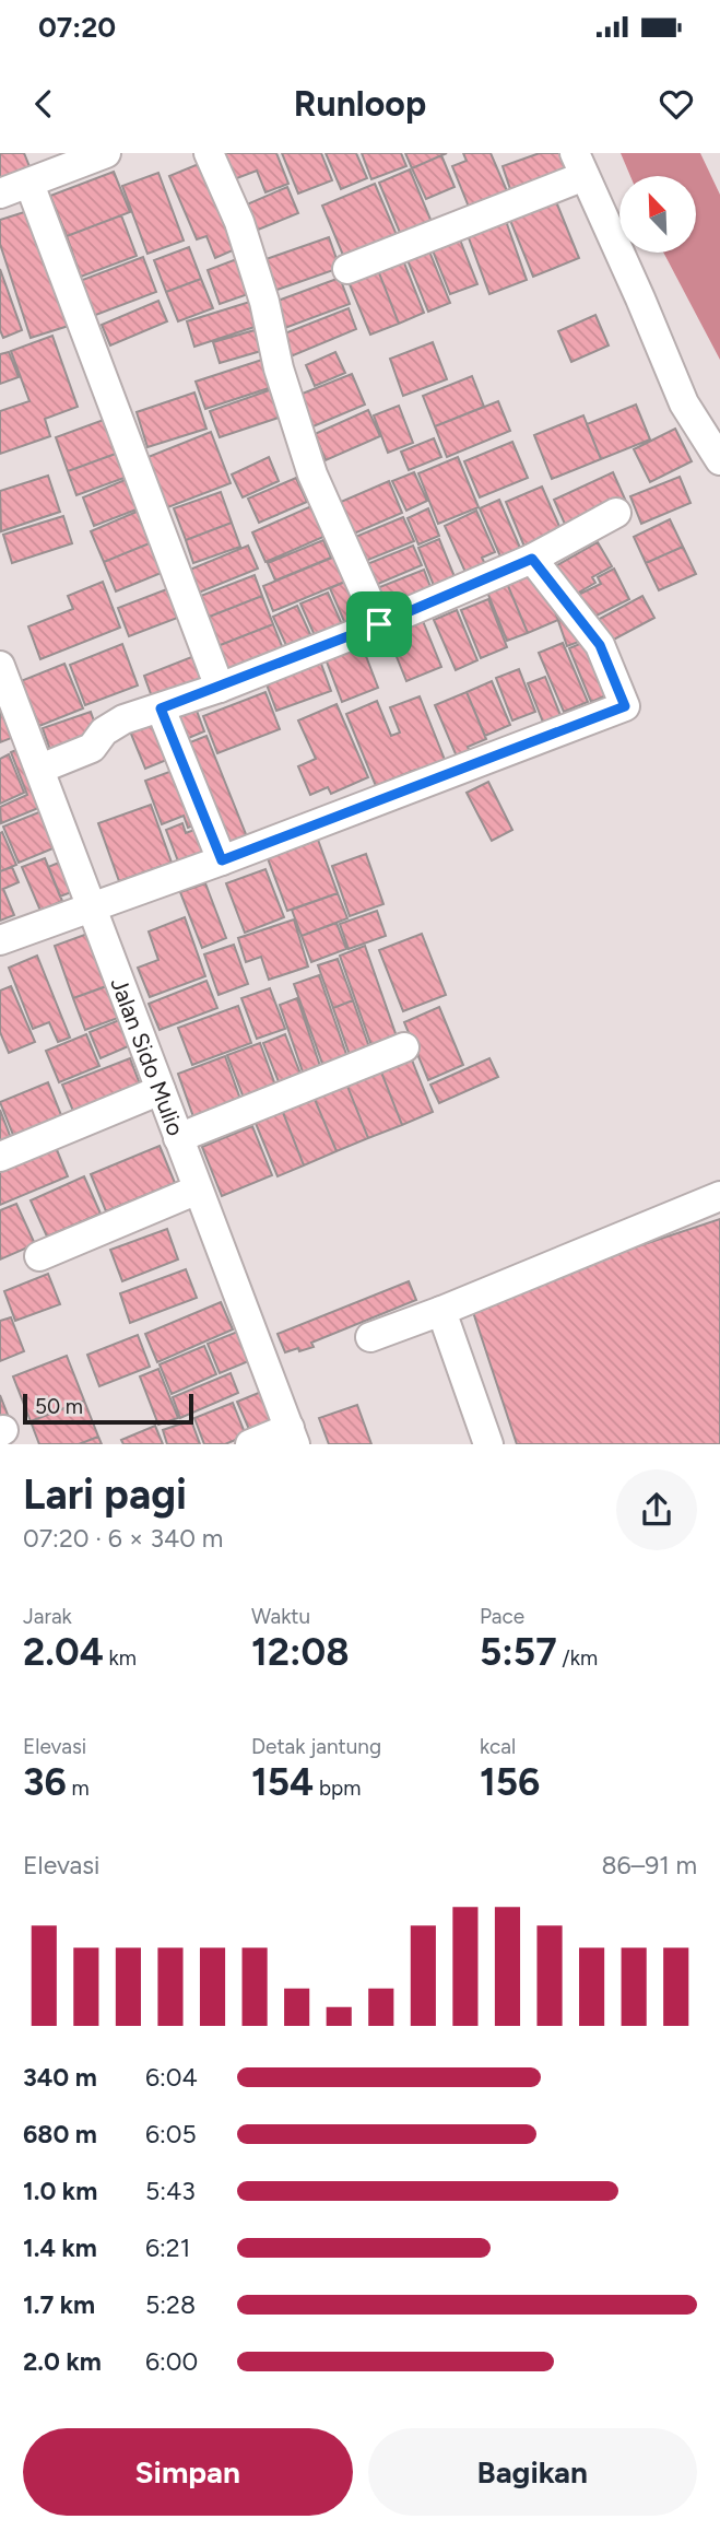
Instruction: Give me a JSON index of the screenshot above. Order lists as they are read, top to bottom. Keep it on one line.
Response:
{"streets":{"street":["Jalan Sido Mulio"]},"scale_bar":"50 m","north":"top left","page":{"status":"07:20","header":"Runloop","scale":"50 m","heading":["Lari pagi","07:20 · 6 × 340 m"],"stats":[["Jarak","2.04 km"],["Waktu","12:08"],["Pace","5:57 /km"],["Elevasi","36 m"],["Detak jantung","154 bpm"],["kcal","156"]],"chart":["Elevasi","86–91 m"],"list":[{"name":"340 m","note":"6:04"},{"name":"680 m","note":"6:05"},{"name":"1.0 km","note":"5:43"},{"name":"1.4 km","note":"6:21"},{"name":"1.7 km","note":"5:28"},{"name":"2.0 km","note":"6:00"}],"buttons":["Simpan","Bagikan"]}}
